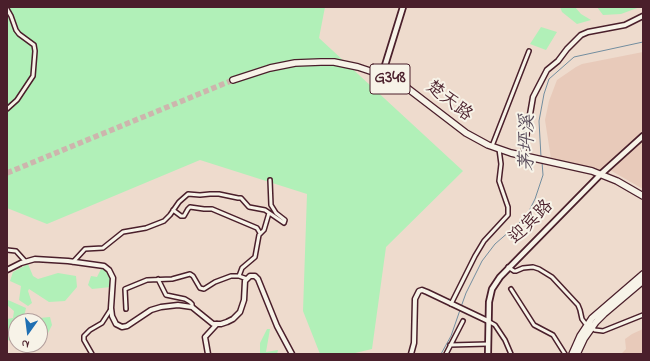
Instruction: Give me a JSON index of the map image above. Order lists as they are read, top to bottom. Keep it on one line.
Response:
{"streets":{"highway":["G348","楚天路"],"main road":["迎宾路"]},"crossings":[["楚天路","迎宾路"]],"water":["茅坪溪"],"north":"bottom"}
